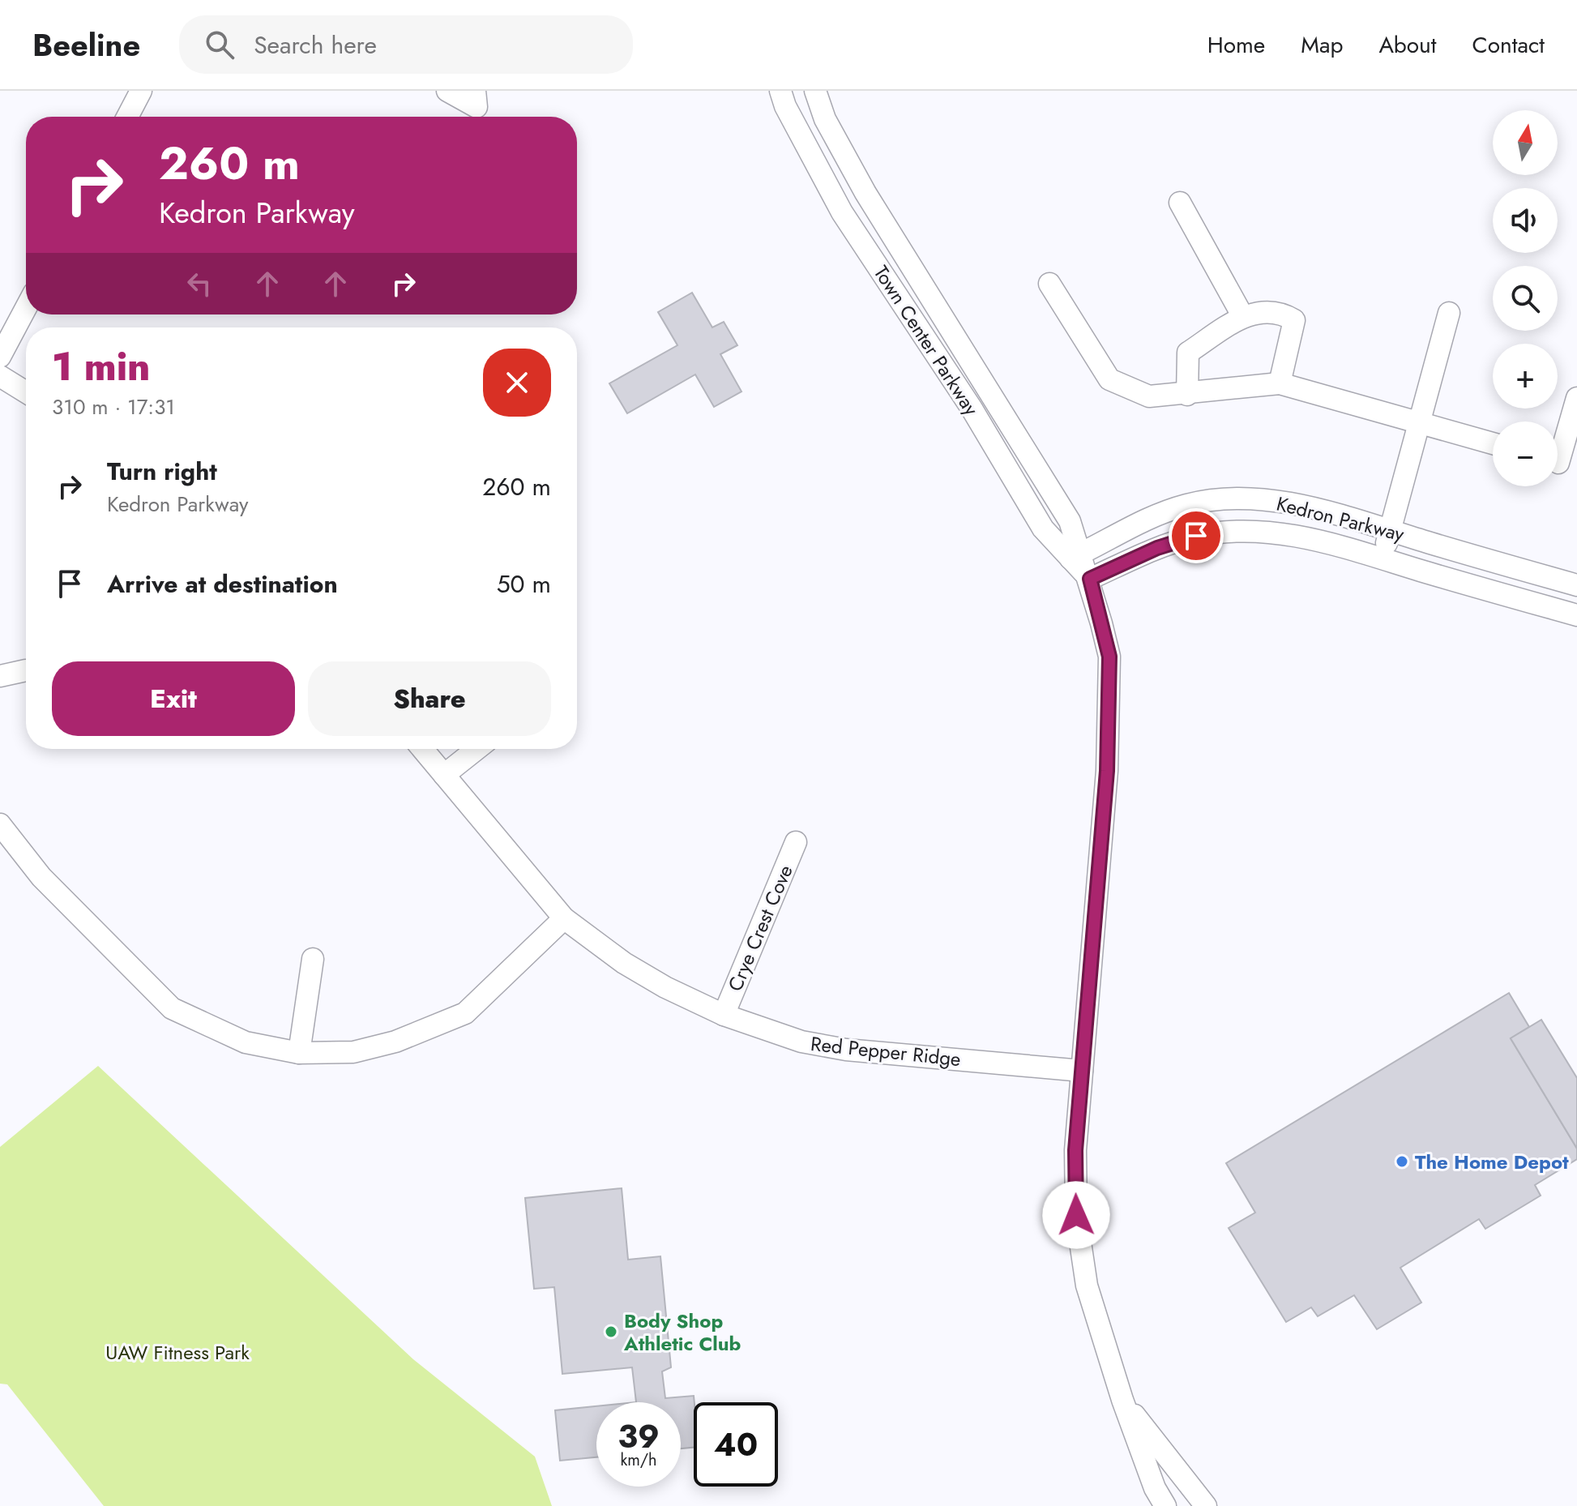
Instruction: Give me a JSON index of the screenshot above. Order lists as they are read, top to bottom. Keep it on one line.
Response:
{"streets":{"street":["Town Center Parkway","Kedron Parkway","Crye Crest Cove","Red Pepper Ridge"]},"crossings":[["Town Center Parkway","Kedron Parkway"],["Town Center Parkway","Red Pepper Ridge"],["Crye Crest Cove","Red Pepper Ridge"]],"parks":["UAW Fitness Park"],"places":["The Home Depot","Body Shop Athletic Club"],"north":"top","page":{"header":"Beeline","search":"Search here","nav":["Home","Map","About","Contact"],"map_buttons":["+","−"],"turn":["260 m","Kedron Parkway"],"heading":["1 min","310 m · 17:31"],"list":[{"name":"Turn right","note":"Kedron Parkway","value":"260 m"},{"name":"Arrive at destination","value":"50 m"}],"buttons":["Exit","Share"],"speed":"39 km/h","limit":"40"}}
